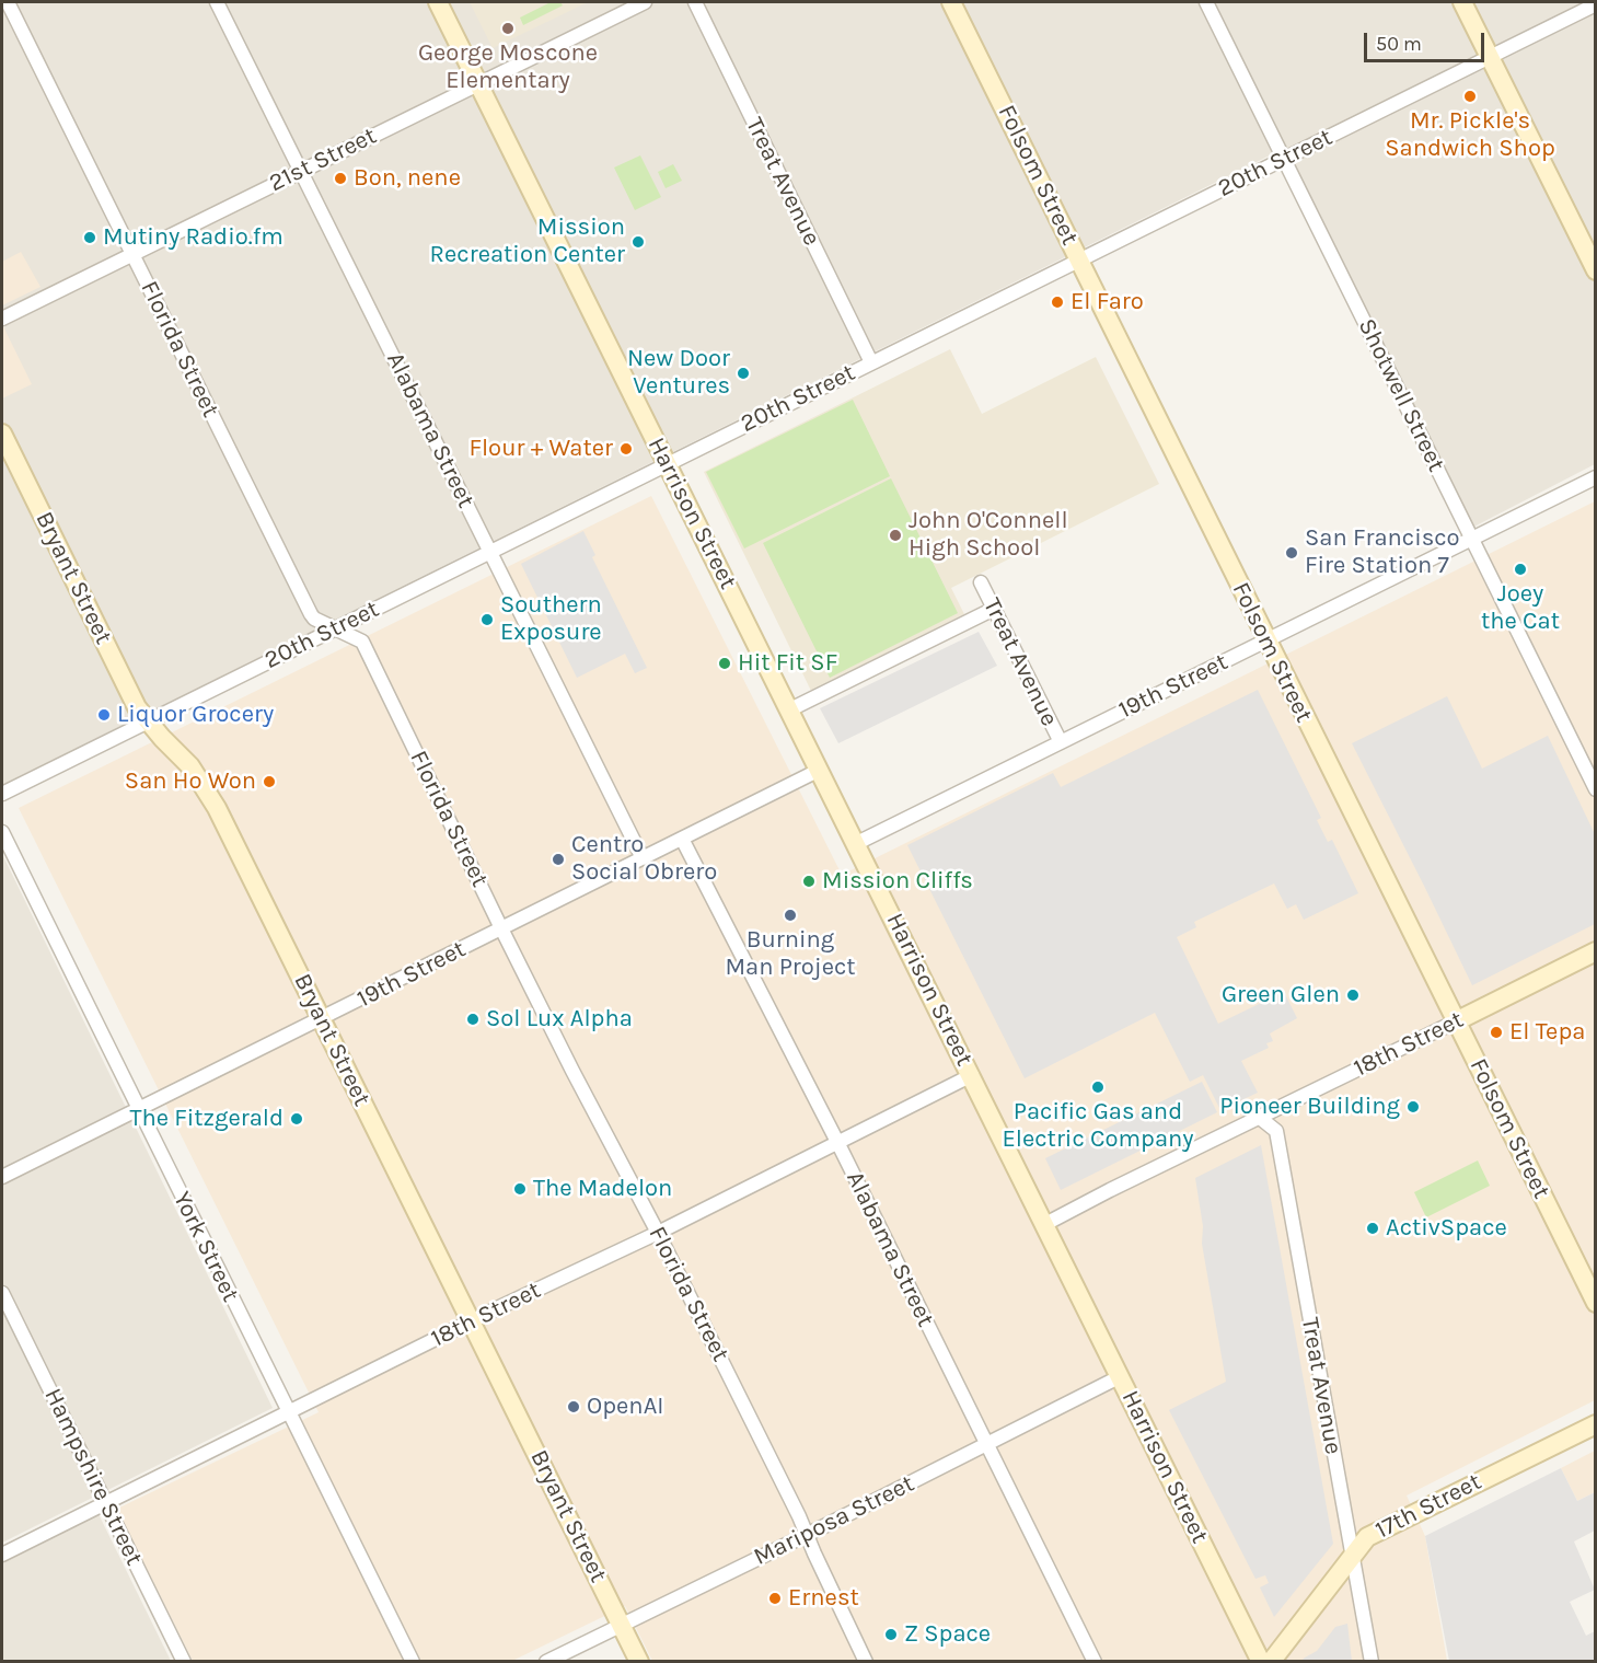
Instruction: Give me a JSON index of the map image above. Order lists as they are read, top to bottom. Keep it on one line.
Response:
{"streets":{"street":["21st Street","20th Street","Folsom Street","Treat Avenue","Florida Street","Shotwell Street","Alabama Street","Harrison Street","Bryant Street","19th Street","18th Street","York Street","Hampshire Street","17th Street","Mariposa Street"]},"crossings":[["21st Street","Florida Street"],["21st Street","Alabama Street"],["21st Street","Harrison Street"],["20th Street","Folsom Street"],["20th Street","Treat Avenue"],["20th Street","Florida Street"],["20th Street","Shotwell Street"],["20th Street","Alabama Street"],["20th Street","Harrison Street"],["20th Street","Bryant Street"],["Folsom Street","19th Street"],["Folsom Street","18th Street"],["Treat Avenue","19th Street"],["Treat Avenue","18th Street"],["Treat Avenue","17th Street"],["Florida Street","19th Street"],["Florida Street","18th Street"],["Florida Street","Mariposa Street"],["Shotwell Street","19th Street"],["Alabama Street","19th Street"],["Alabama Street","18th Street"],["Alabama Street","Mariposa Street"],["Harrison Street","19th Street"],["Harrison Street","18th Street"],["Harrison Street","Mariposa Street"],["Bryant Street","19th Street"],["Bryant Street","18th Street"],["Bryant Street","Mariposa Street"],["19th Street","York Street"],["18th Street","York Street"],["18th Street","Hampshire Street"]],"places":["George Moscone Elementary","Mr. Pickle's Sandwich Shop","Bon, nene","Mutiny Radio.fm","Mission Recreation Center","El Faro","New Door Ventures","Flour + Water","John O'Connell High School","San Francisco Fire Station 7","Joey the Cat","Southern Exposure","Hit Fit SF","Liquor Grocery","San Ho Won","Centro Social Obrero","Mission Cliffs","Burning Man Project","Green Glen","Sol Lux Alpha","El Tepa","Pacific Gas and Electric Company","Pioneer Building","The Fitzgerald","The Madelon","ActivSpace","OpenAI","Ernest","Z Space"],"scale_bar":"50 m"}
